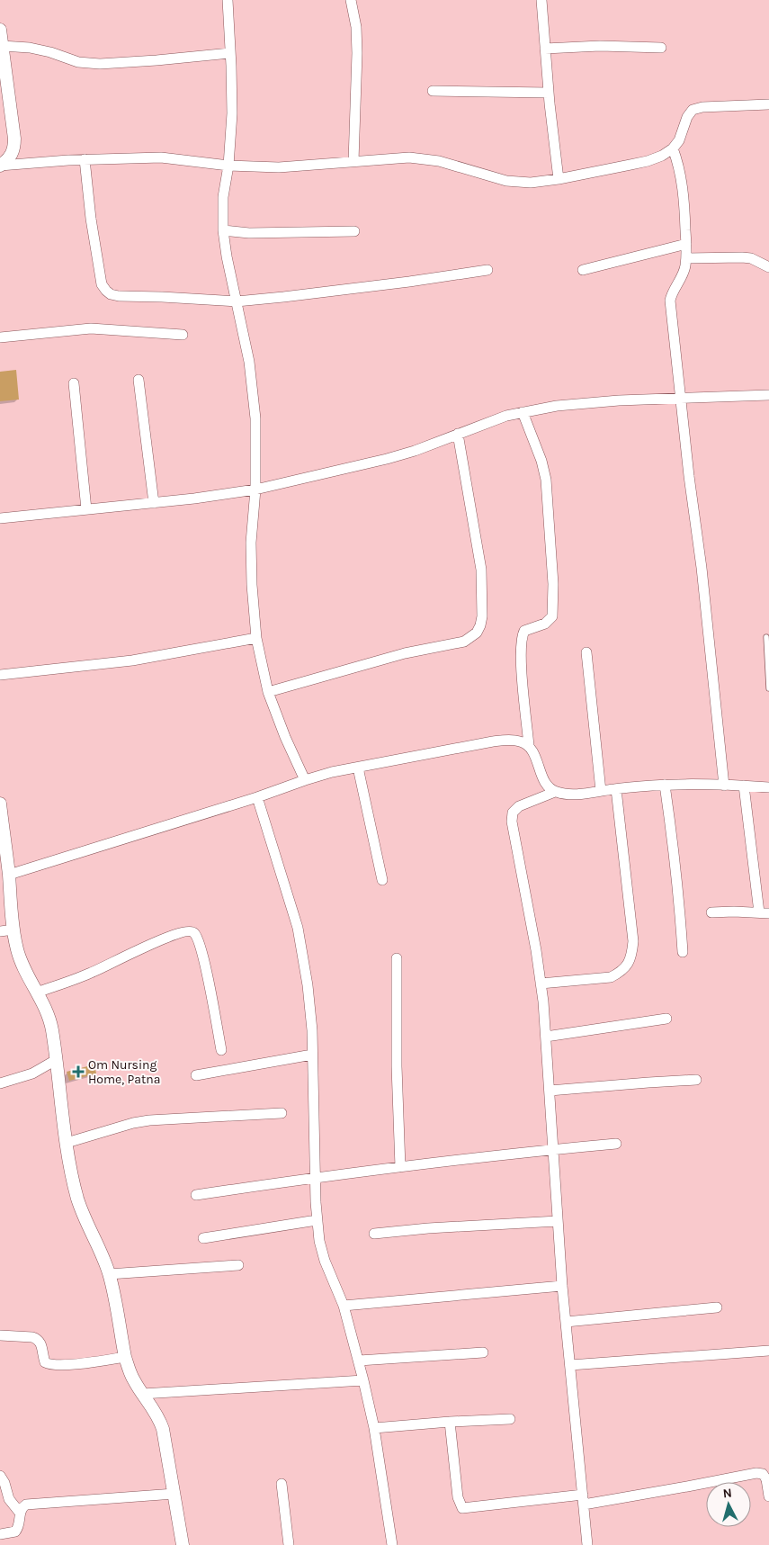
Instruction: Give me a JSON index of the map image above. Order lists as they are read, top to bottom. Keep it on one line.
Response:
{"places":{"health":["Om Nursing Home, Patna"]},"north":"top"}
